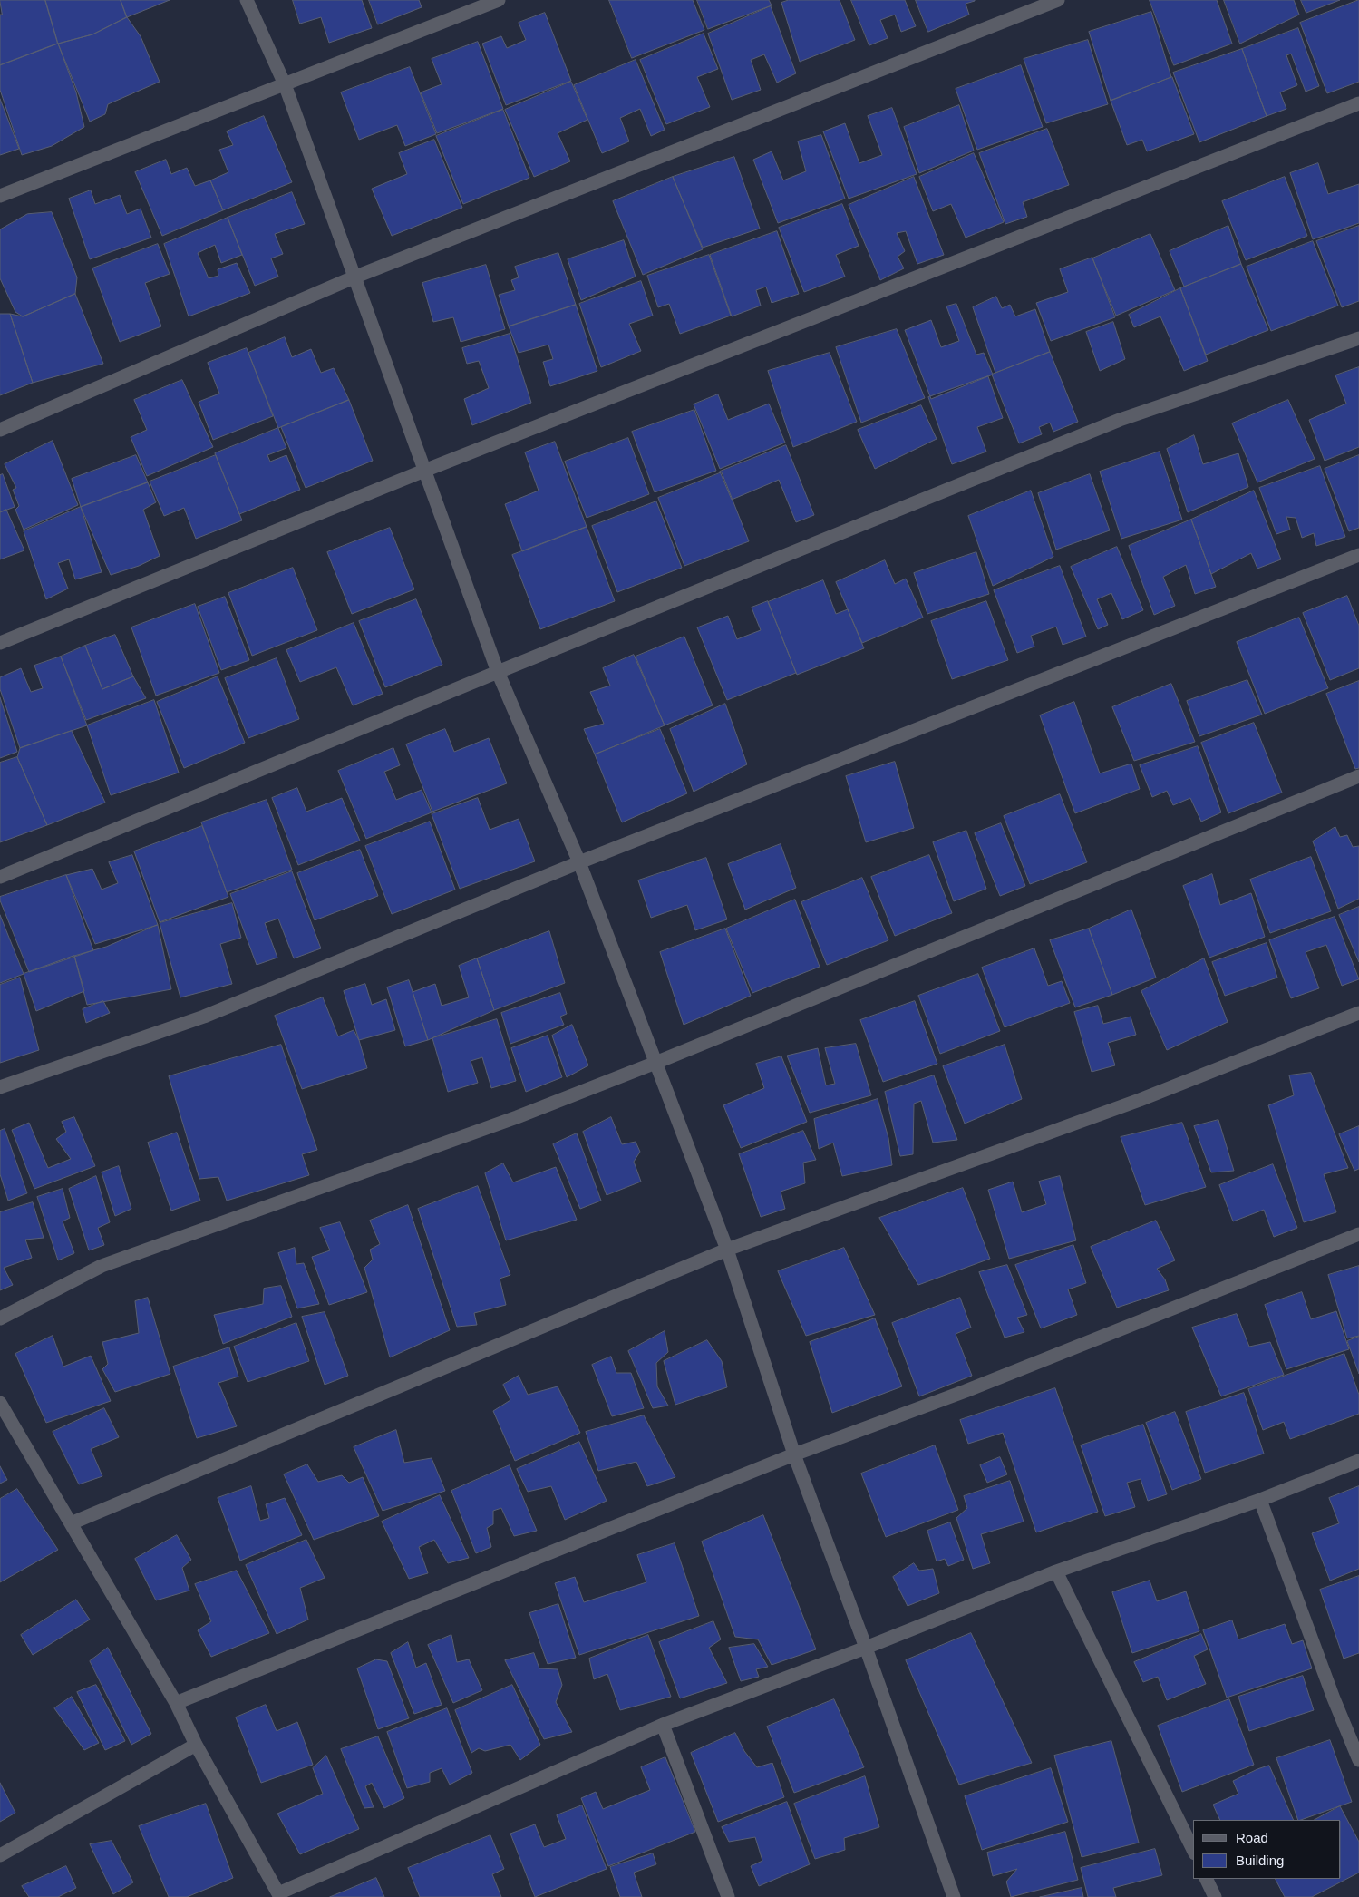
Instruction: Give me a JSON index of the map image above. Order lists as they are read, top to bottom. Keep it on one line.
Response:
{"legend":["Road","Building"]}
